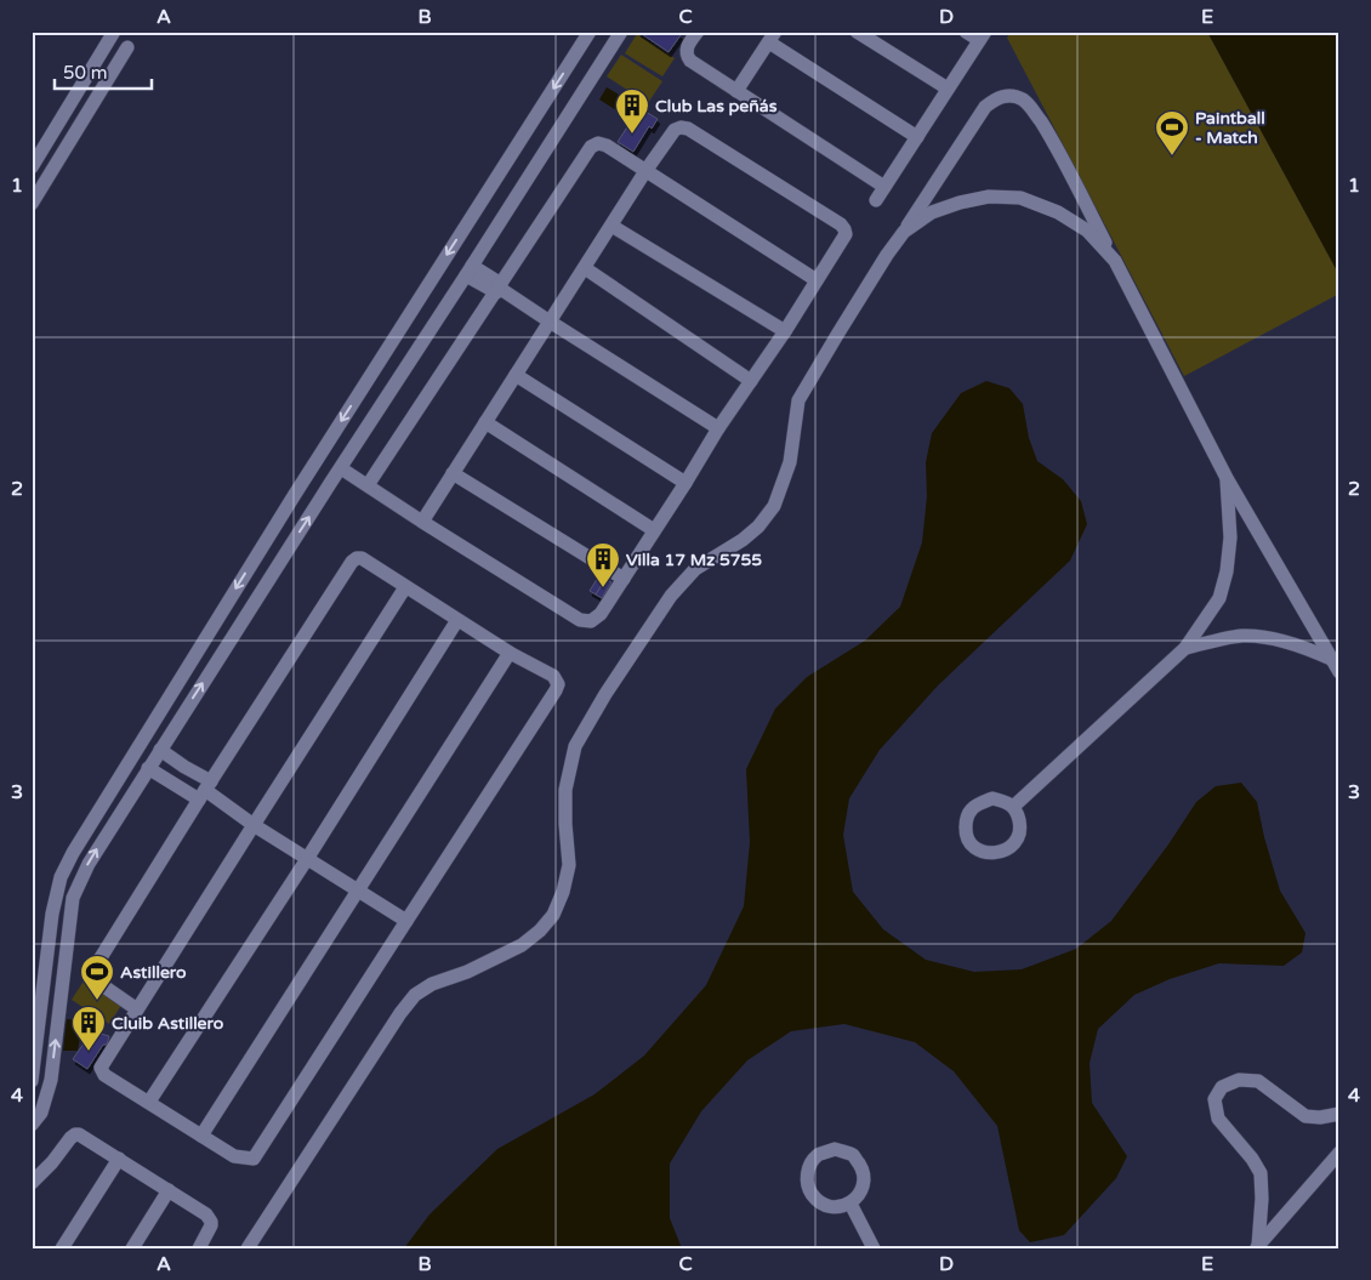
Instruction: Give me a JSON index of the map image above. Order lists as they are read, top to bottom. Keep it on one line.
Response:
{"places":{"building":["Club Las peñás","Villa 17 Mz 5755","Cluib Astillero"],"sports":["Paintball - Match","Astillero"]},"scale_bar":"50 m","grid":{"columns":["A","B","C","D","E"],"rows":["1","2","3","4"]}}
